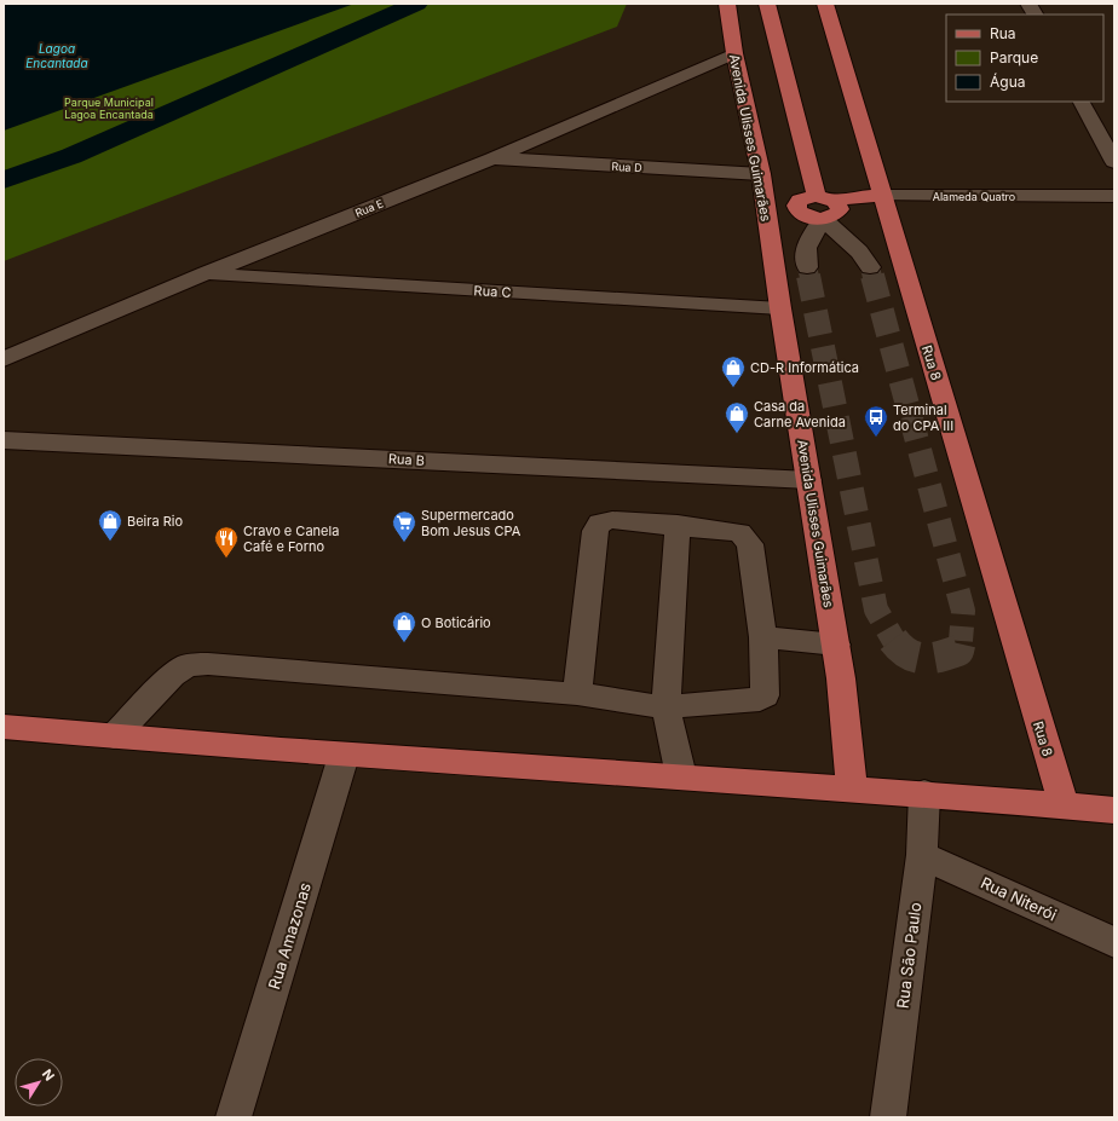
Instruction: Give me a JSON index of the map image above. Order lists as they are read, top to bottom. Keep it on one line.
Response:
{"streets":{"main road":["Avenida Ulisses Guimarães","Alameda Quatro","Rua 8"],"street":["Rua D","Rua E","Rua C","Rua B","Rua Niterói","Rua Amazonas","Rua São Paulo"]},"crossings":[["Avenida Ulisses Guimarães","Rua D"],["Avenida Ulisses Guimarães","Alameda Quatro"],["Avenida Ulisses Guimarães","Rua E"],["Avenida Ulisses Guimarães","Rua C"],["Avenida Ulisses Guimarães","Rua B"],["Rua D","Rua E"],["Alameda Quatro","Rua 8"],["Rua E","Rua C"],["Rua Niterói","Rua São Paulo"]],"water":["Lagoa Encantada"],"parks":["Parque Municipal Lagoa Encantada"],"places":{"shop":["CD-R Informática","Casa da Carne Avenida","Beira Rio","O Boticário"],"bus stop":["Terminal do CPA III"],"supermarket":["Supermercado Bom Jesus CPA"],"restaurant":["Cravo e Canela Café e Forno"]},"legend":["Rua","Parque","Água"],"north":"top right"}
